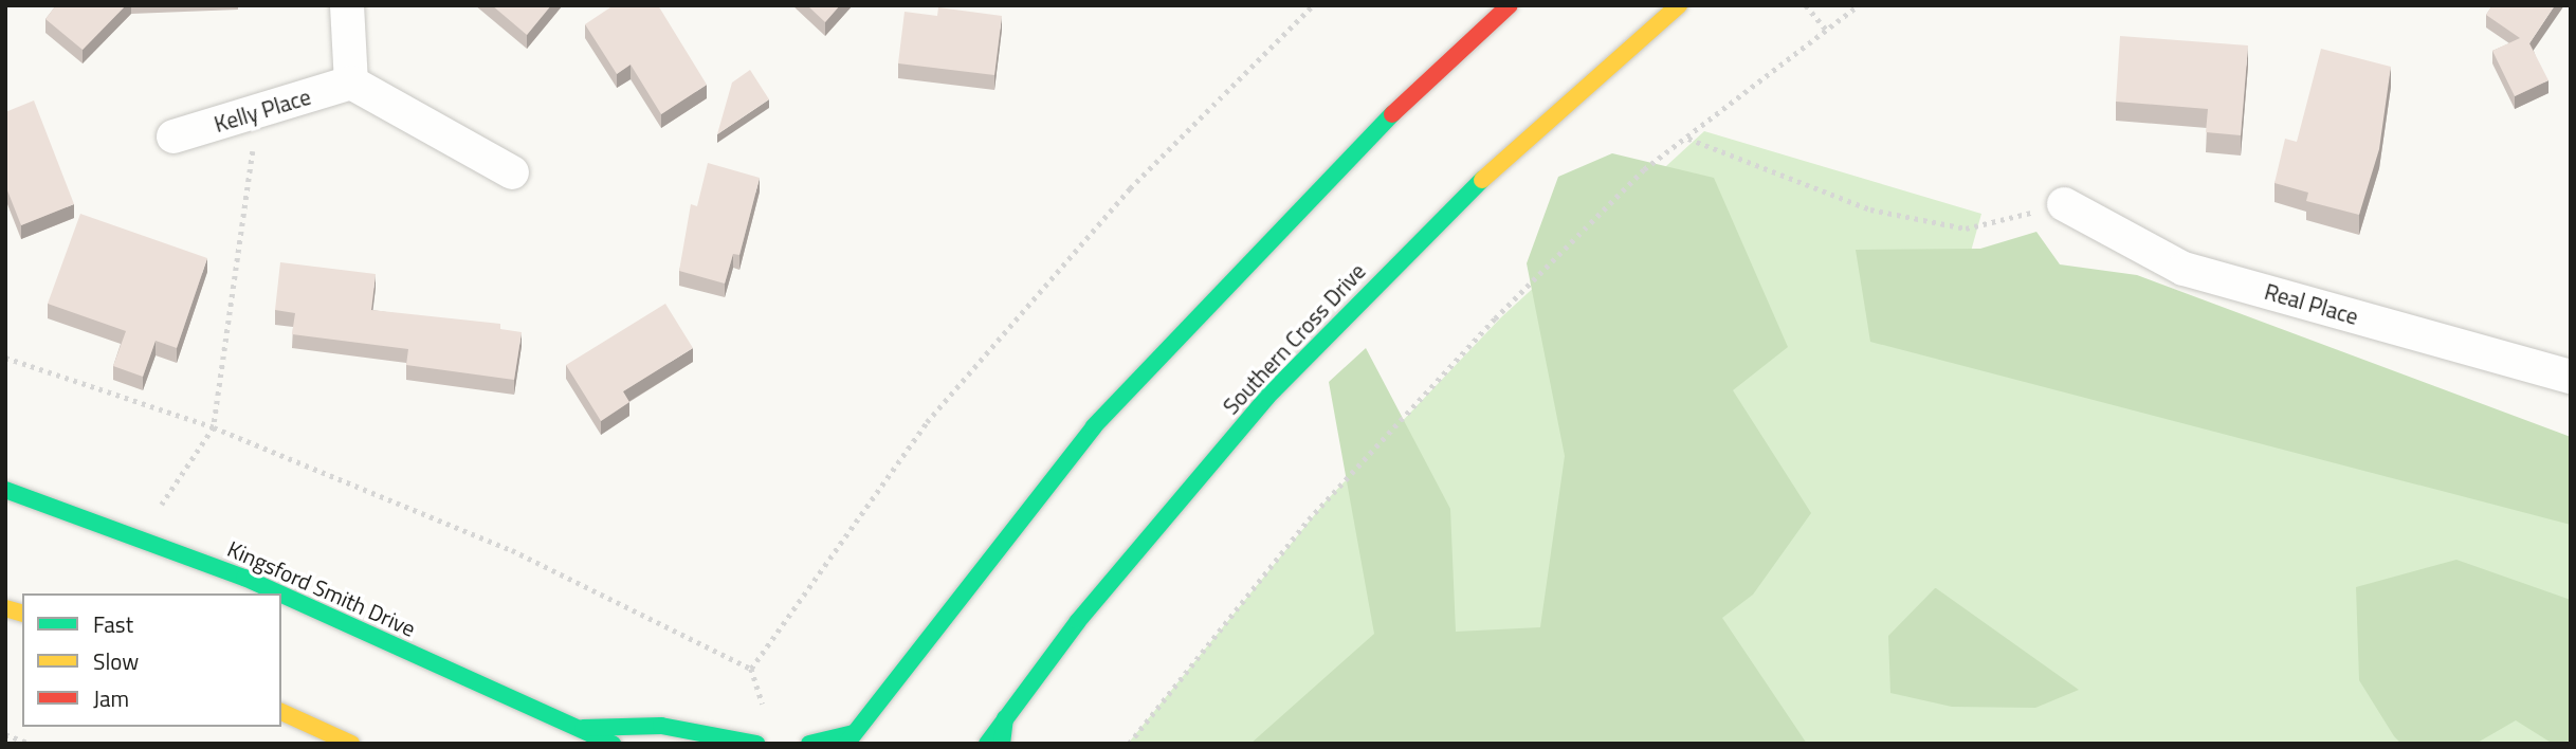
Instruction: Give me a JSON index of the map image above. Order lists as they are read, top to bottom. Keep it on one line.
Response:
{"streets":{"main road":["Southern Cross Drive","Kingsford Smith Drive"],"street":["Kelly Place","Real Place"]},"legend":["Fast","Slow","Jam"]}
